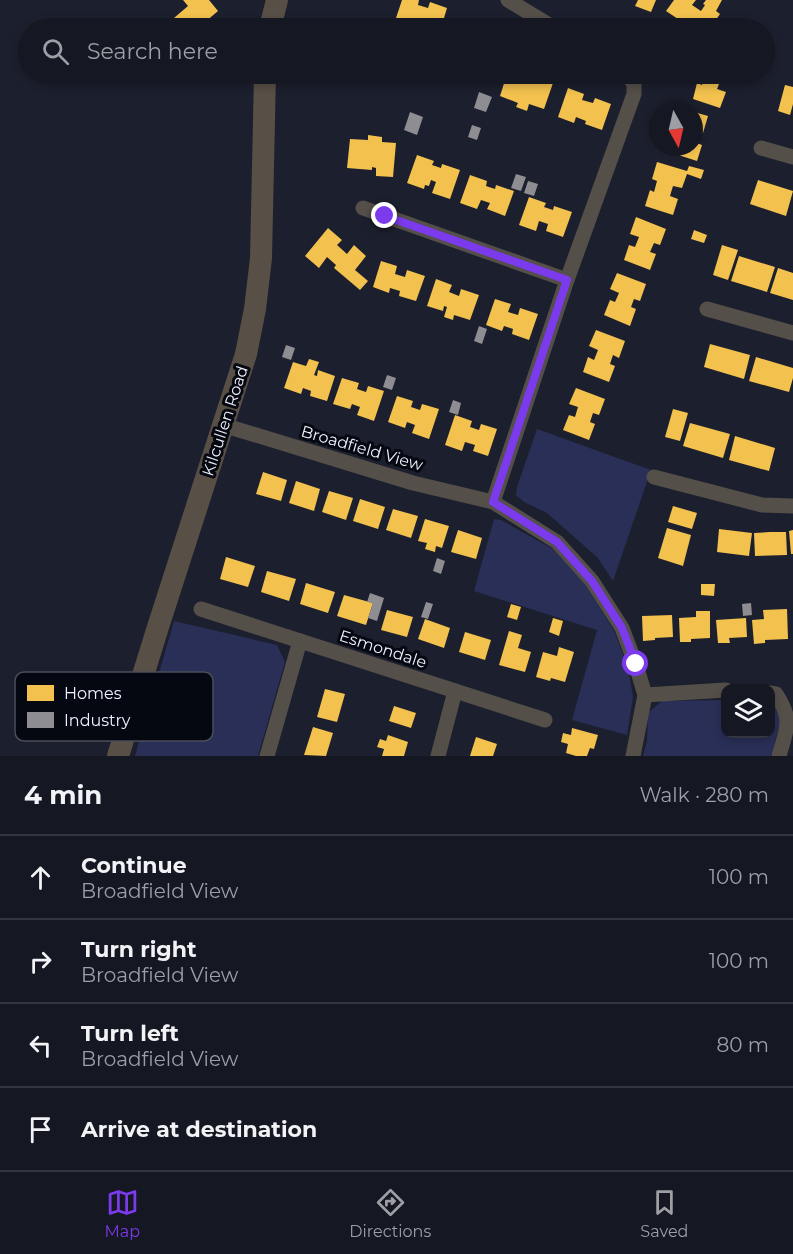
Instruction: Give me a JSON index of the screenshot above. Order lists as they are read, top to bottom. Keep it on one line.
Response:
{"streets":{"main road":["Kilcullen Road"],"street":["Broadfield View","Esmondale"]},"crossings":[["Kilcullen Road","Broadfield View"]],"legend":["Homes","Industry"],"north":"bottom","page":{"search":"Search here","heading":["4 min","Walk · 280 m"],"list":[["Continue","Broadfield View","100 m"],["Turn right","Broadfield View","100 m"],["Turn left","Broadfield View","80 m"],"Arrive at destination"],"nav":["Map","Directions","Saved"]}}
